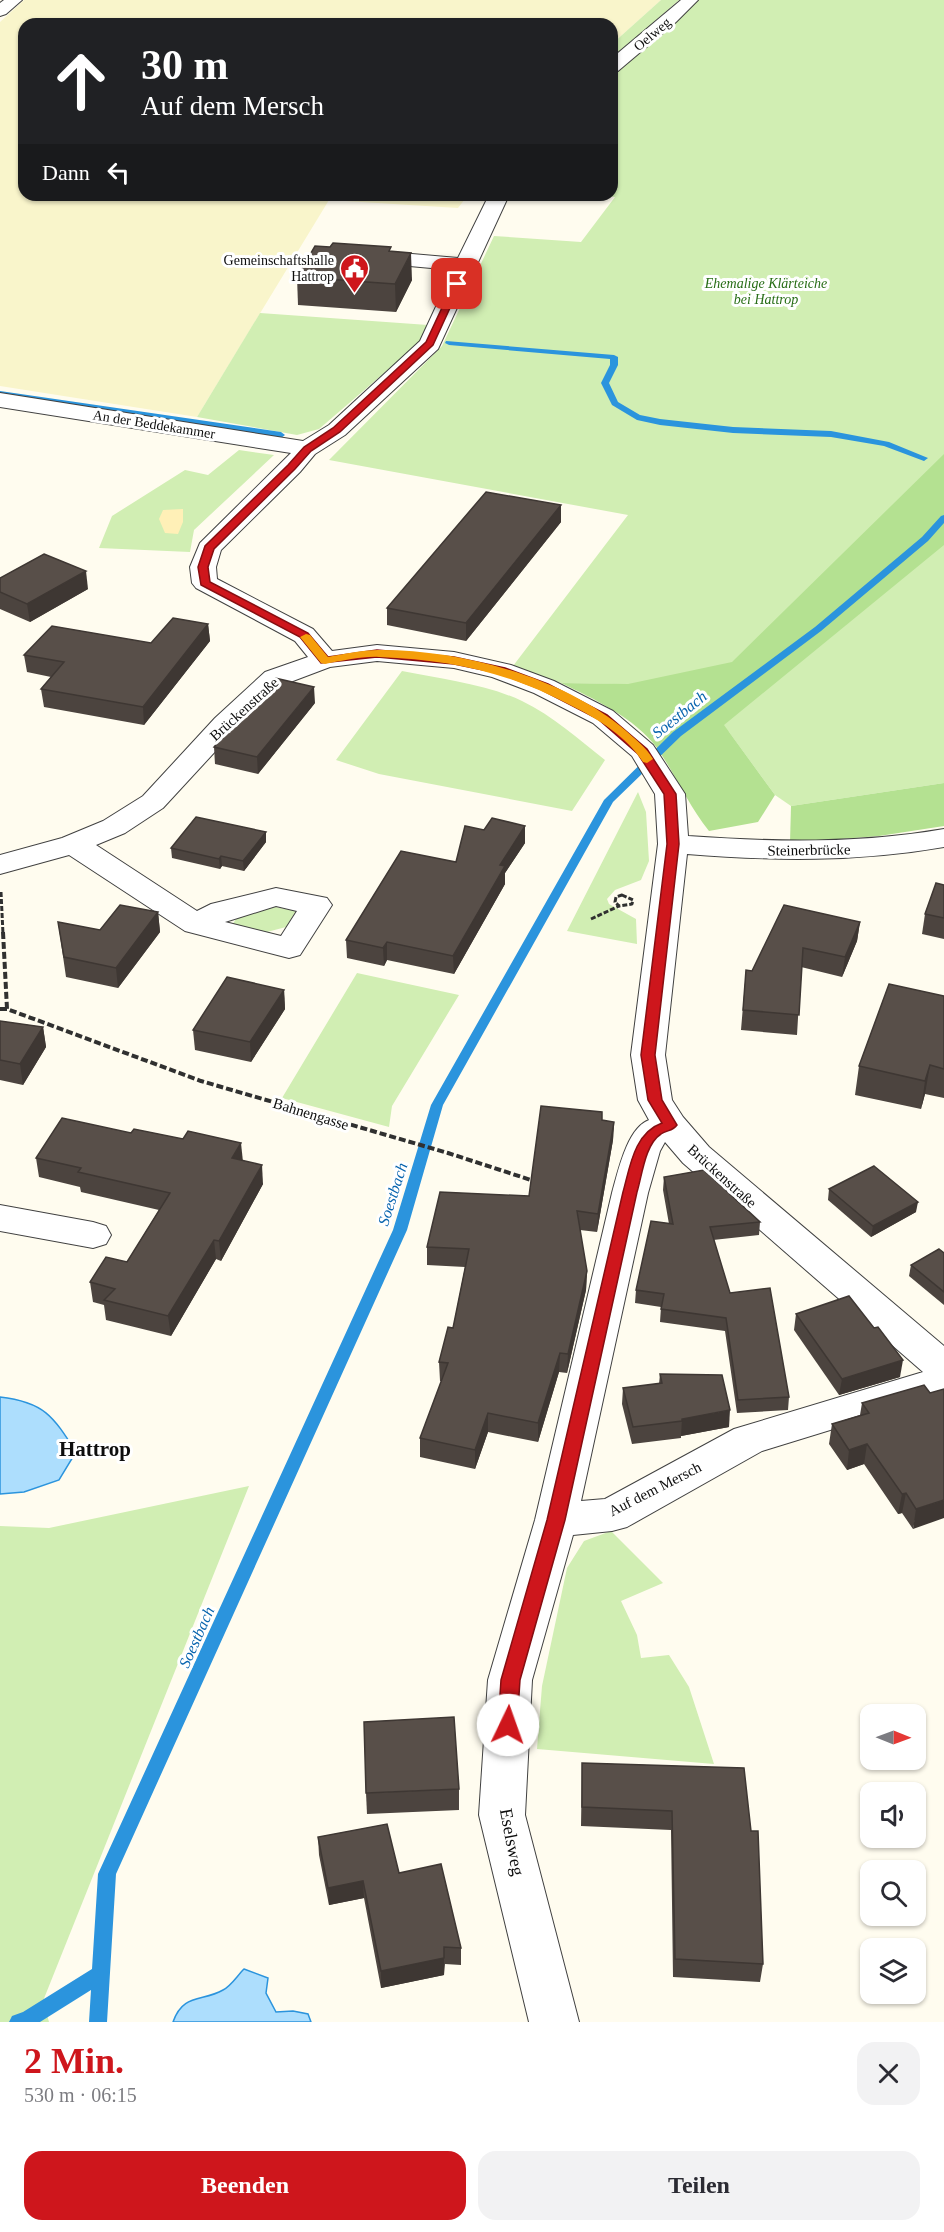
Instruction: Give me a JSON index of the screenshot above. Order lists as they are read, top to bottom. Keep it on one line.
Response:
{"streets":{"street":["Oelweg","An der Beddekammer","Brückenstraße","Steinerbrücke","Auf dem Mersch","Eselsweg"],"path":["Bahnengasse"]},"crossings":[["Brückenstraße","Steinerbrücke"],["Auf dem Mersch","Eselsweg"]],"districts":["Hattrop"],"water":["Soestbach"],"parks":["Ehemalige Klärteiche bei Hattrop"],"places":{"public building":["Gemeinschaftshalle Hattrop"]},"north":"right","page":{"turn":["30 m","Auf dem Mersch"],"then":"Dann","heading":["2 Min.","530 m · 06:15"],"buttons":["Beenden","Teilen"]}}
